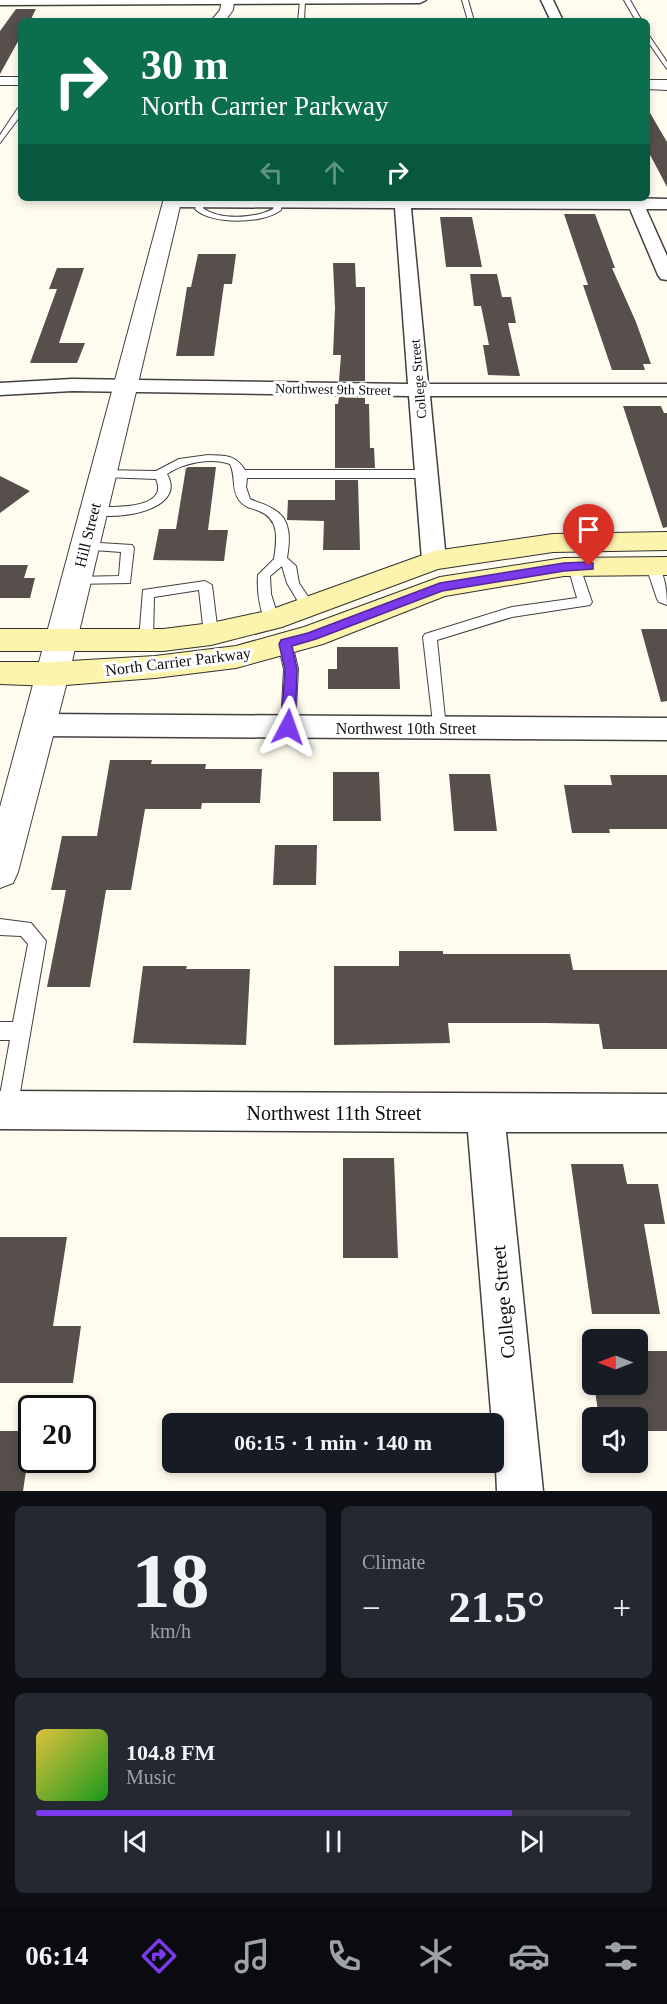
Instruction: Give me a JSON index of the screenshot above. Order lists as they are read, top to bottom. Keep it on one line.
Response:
{"streets":{"main road":["North Carrier Parkway"],"street":["College Street","Northwest 9th Street","Hill Street","Northwest 10th Street","Northwest 11th Street"]},"crossings":[["College Street","Northwest 9th Street"],["College Street","North Carrier Parkway"],["College Street","Northwest 11th Street"],["Northwest 9th Street","Hill Street"],["Hill Street","North Carrier Parkway"],["Hill Street","Northwest 10th Street"]],"north":"left","page":{"turn":["30 m","North Carrier Parkway"],"limit":"20","trip":"06:15 · 1 min · 140 m","tile":[["18","km/h"],"Climate"],"heat":["−","21.5°","+"],"song":["104.8 FM","Music"],"tabs":"06:14"}}
